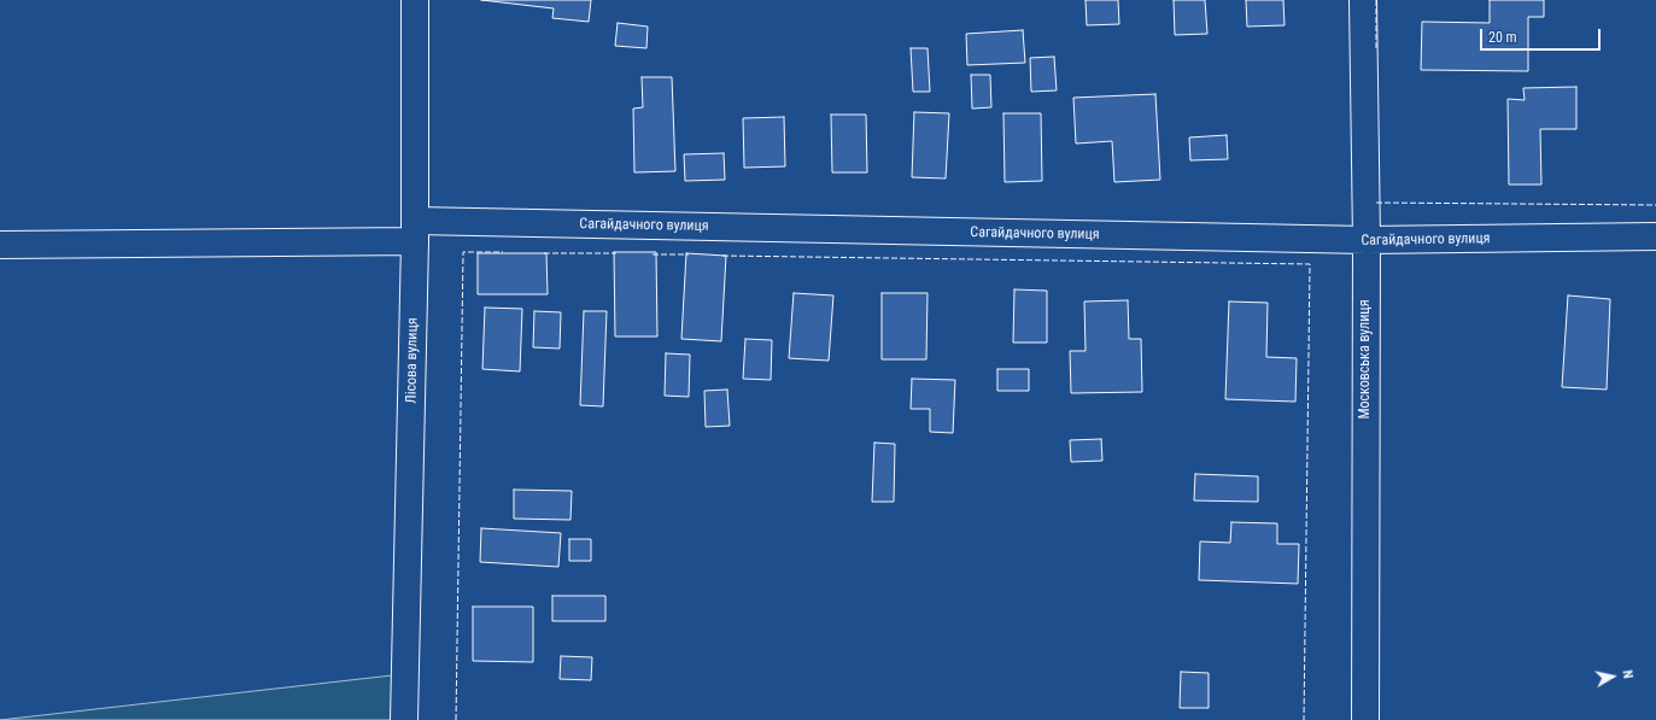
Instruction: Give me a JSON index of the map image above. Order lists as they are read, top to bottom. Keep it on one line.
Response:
{"streets":{"street":["Сагайдачного вулиця","Московська вулиця","Лісова вулиця"]},"crossings":[["Сагайдачного вулиця","Московська вулиця"],["Сагайдачного вулиця","Лісова вулиця"]],"scale_bar":"20 m","north":"right"}
